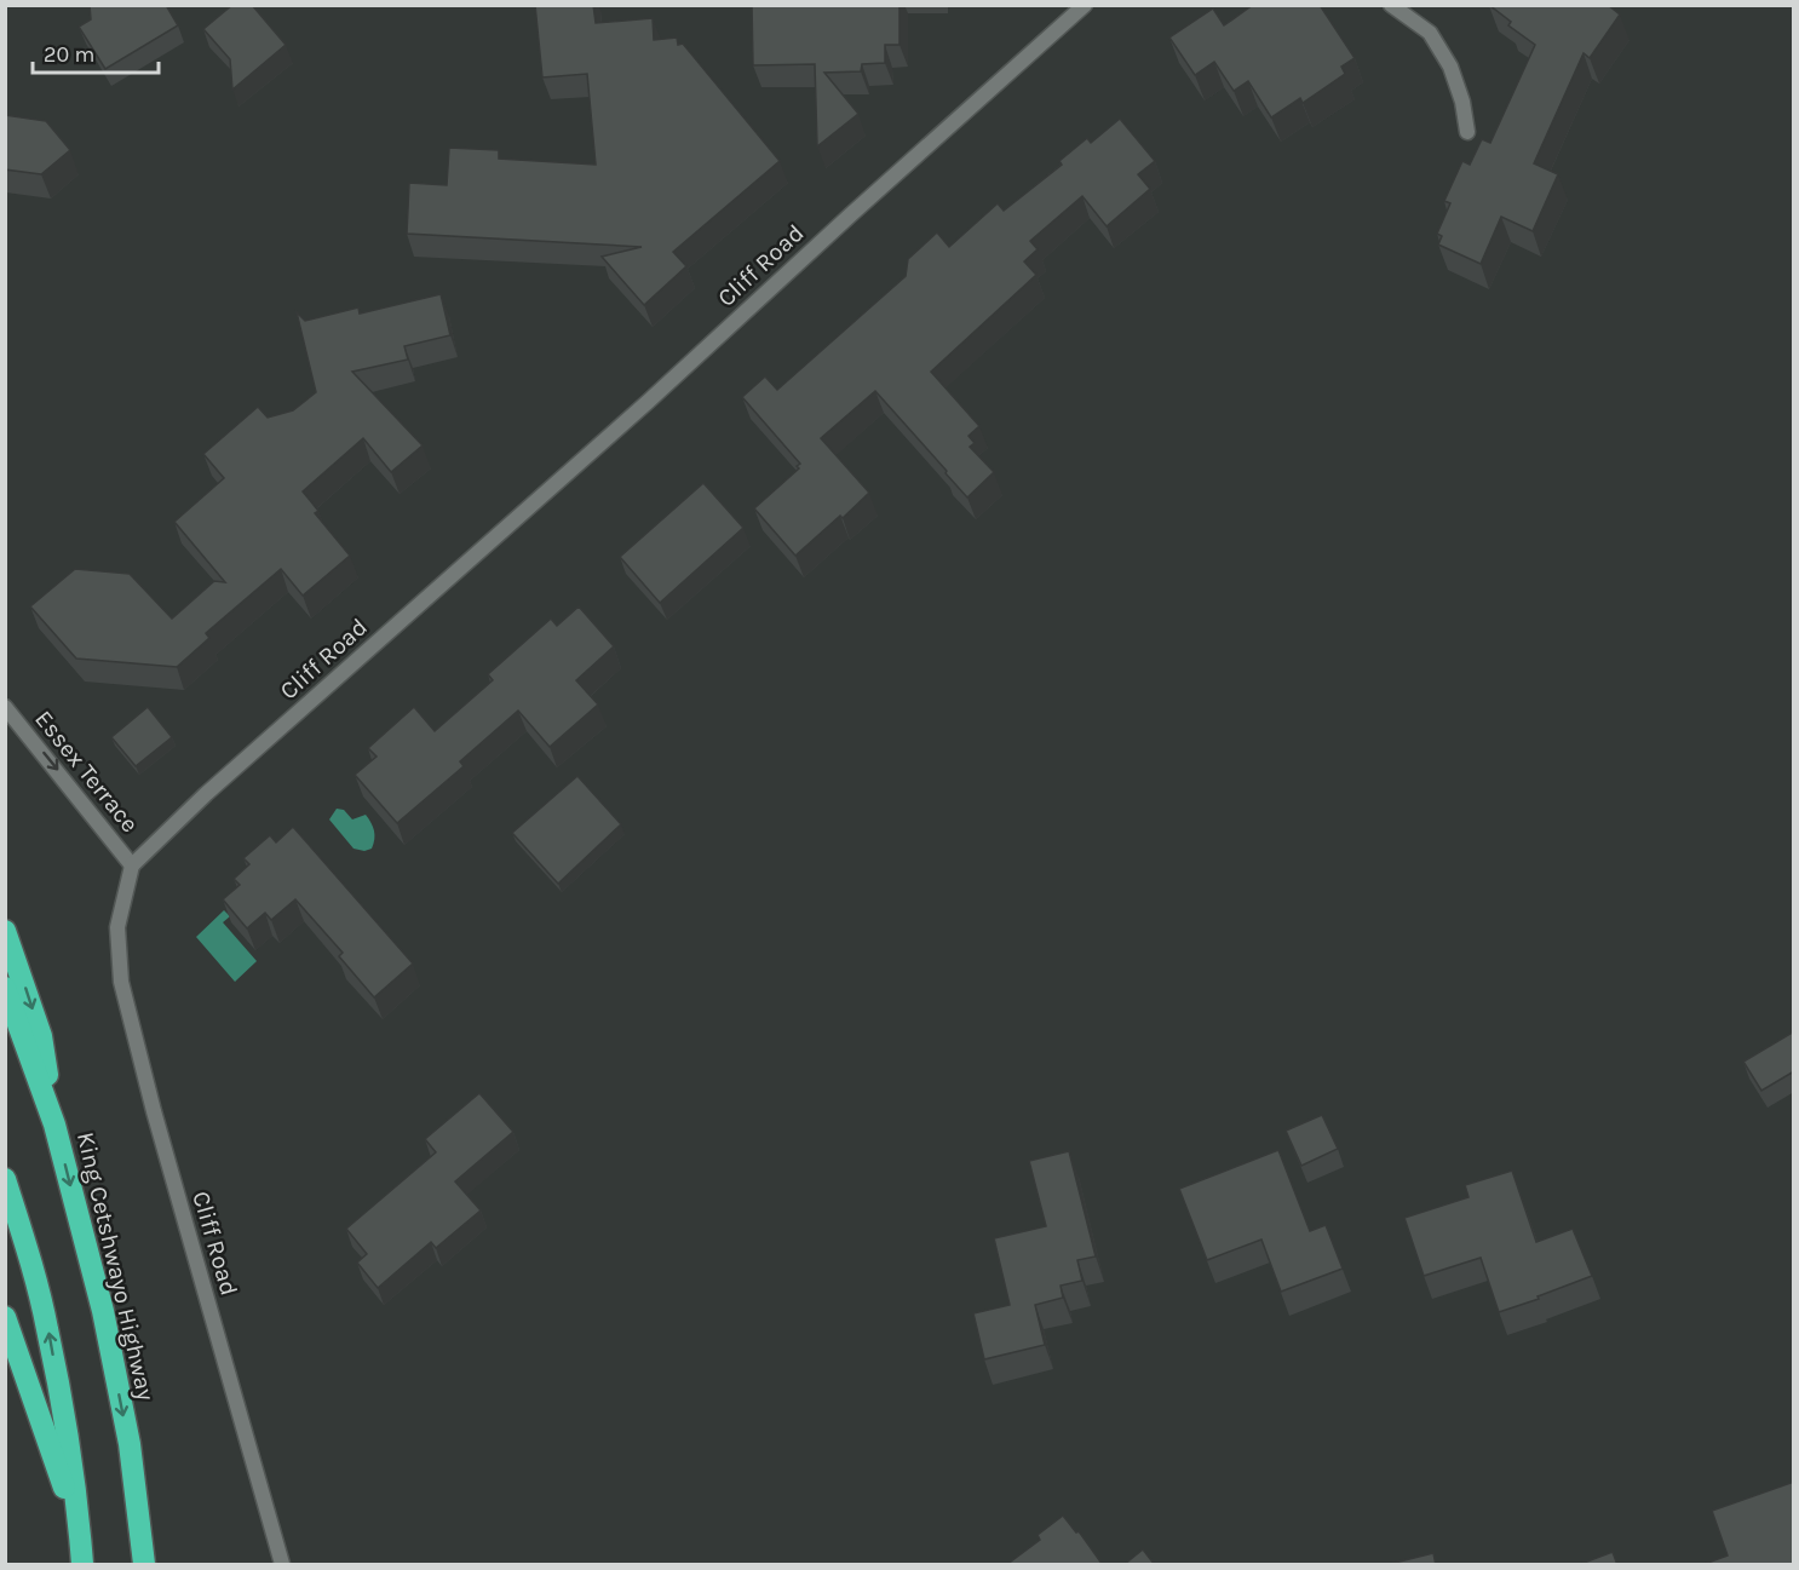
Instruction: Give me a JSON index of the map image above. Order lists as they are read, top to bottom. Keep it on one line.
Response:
{"streets":{"highway":["King Cetshwayo Highway"],"street":["Cliff Road","Essex Terrace"]},"crossings":[["Cliff Road","Essex Terrace"]],"one_way":["Essex Terrace"],"scale_bar":"20 m"}
